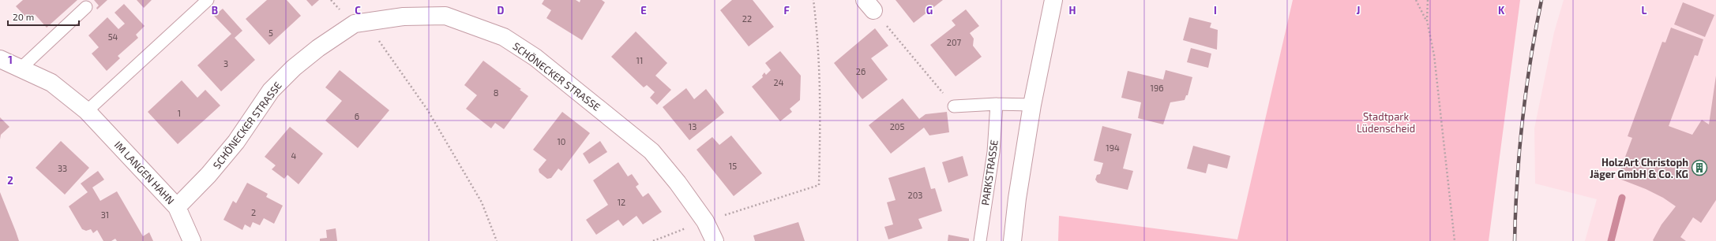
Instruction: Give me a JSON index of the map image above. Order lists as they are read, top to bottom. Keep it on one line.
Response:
{"streets":{"street":["SCHÖNECKER STRASSE","IM LANGEN HAHN"],"lane":["PARKSTRASSE"]},"crossings":[["SCHÖNECKER STRASSE","IM LANGEN HAHN"]],"parks":["Stadtpark Lüdenscheid"],"places":{"building":["HolzArt Christoph Jäger GmbH & Co. KG"]},"house_numbers":["22","5","54","207","11","3","26","24","196","8","1","6","13","205","10","194","4","15","33","203","12","2","31"],"scale_bar":"20 m","grid":{"columns":["B","C","D","E","F","G","H","I","J","K","L"],"rows":["1","2"]}}
